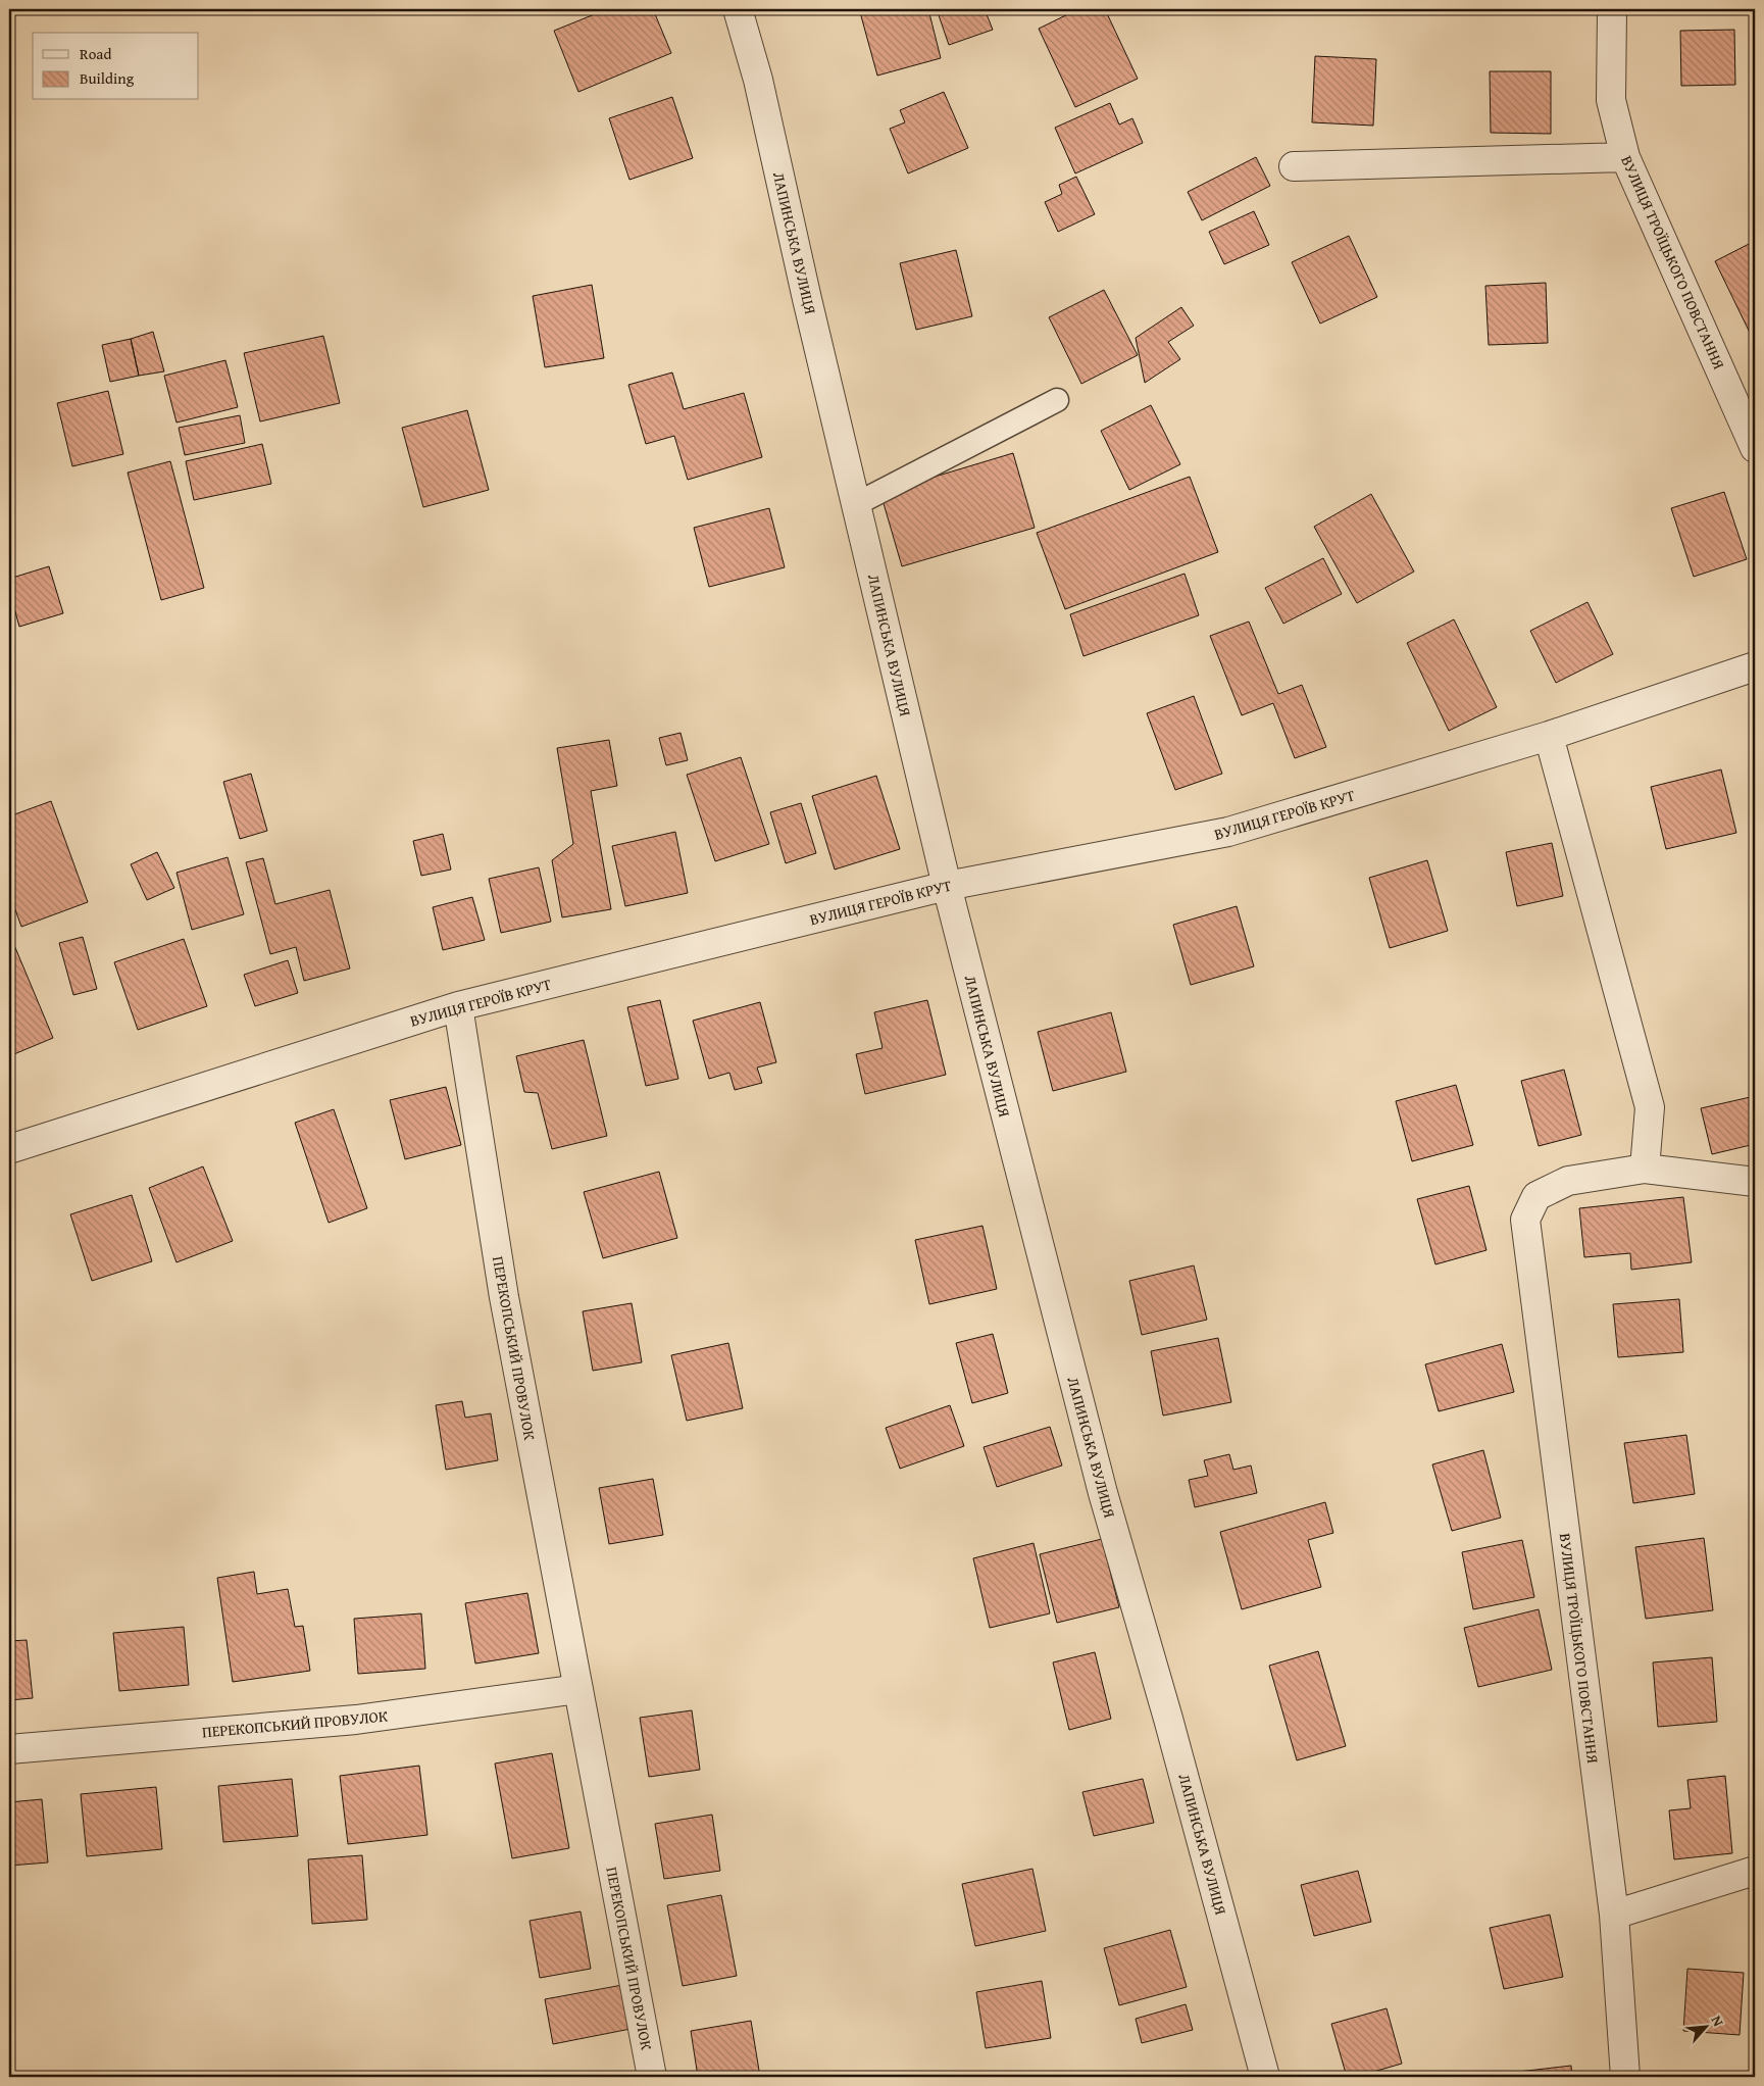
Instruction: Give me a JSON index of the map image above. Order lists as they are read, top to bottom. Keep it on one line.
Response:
{"streets":{"street":["ЛАПИНСЬКА ВУЛИЦЯ","ВУЛИЦЯ ТРОЇЦЬКОГО ПОВСТАННЯ","ВУЛИЦЯ ГЕРОЇВ КРУТ","ПЕРЕКОПСЬКИЙ ПРОВУЛОК"]},"crossings":[["ЛАПИНСЬКА ВУЛИЦЯ","ВУЛИЦЯ ГЕРОЇВ КРУТ"],["ВУЛИЦЯ ГЕРОЇВ КРУТ","ПЕРЕКОПСЬКИЙ ПРОВУЛОК"]],"legend":["Road","Building"],"north":"top right"}
